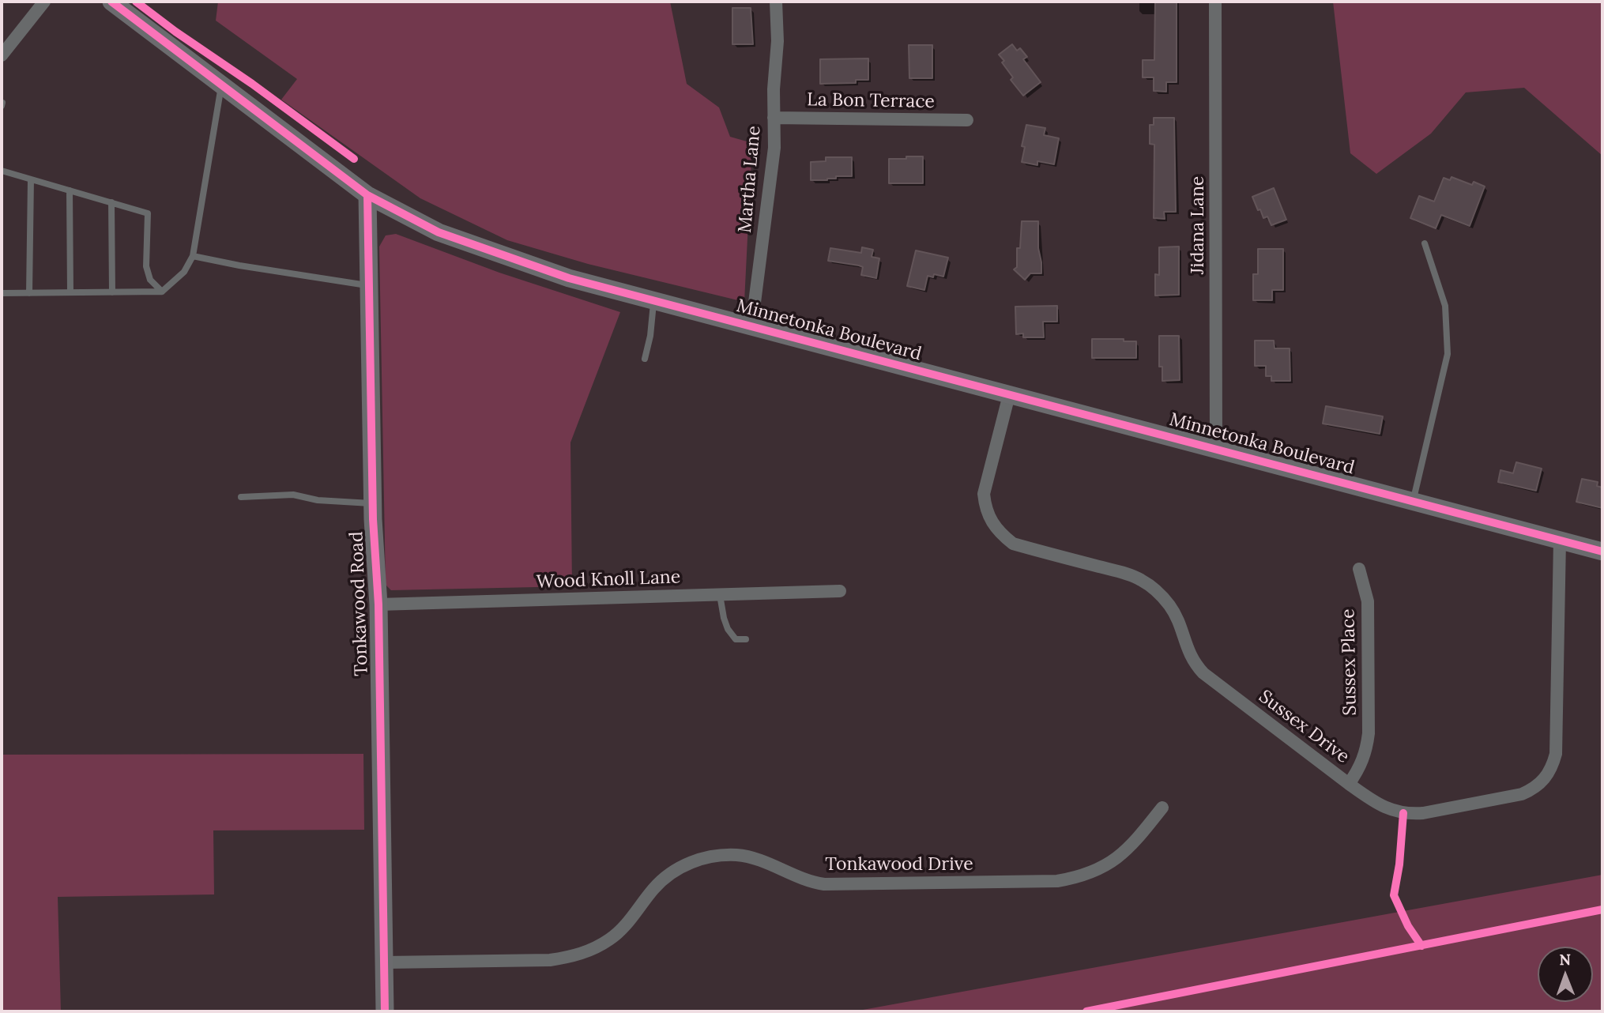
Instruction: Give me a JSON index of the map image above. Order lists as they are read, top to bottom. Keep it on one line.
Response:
{"streets":{"main road":["Minnetonka Boulevard","Tonkawood Road"],"street":["La Bon Terrace","Martha Lane","Jidana Lane","Wood Knoll Lane","Sussex Place","Sussex Drive","Tonkawood Drive"]},"crossings":[["La Bon Terrace","Martha Lane"],["Martha Lane","Minnetonka Boulevard"],["Jidana Lane","Minnetonka Boulevard"],["Minnetonka Boulevard","Tonkawood Road"],["Minnetonka Boulevard","Sussex Drive"],["Wood Knoll Lane","Tonkawood Road"],["Tonkawood Road","Tonkawood Drive"],["Sussex Place","Sussex Drive"]],"north":"top"}
